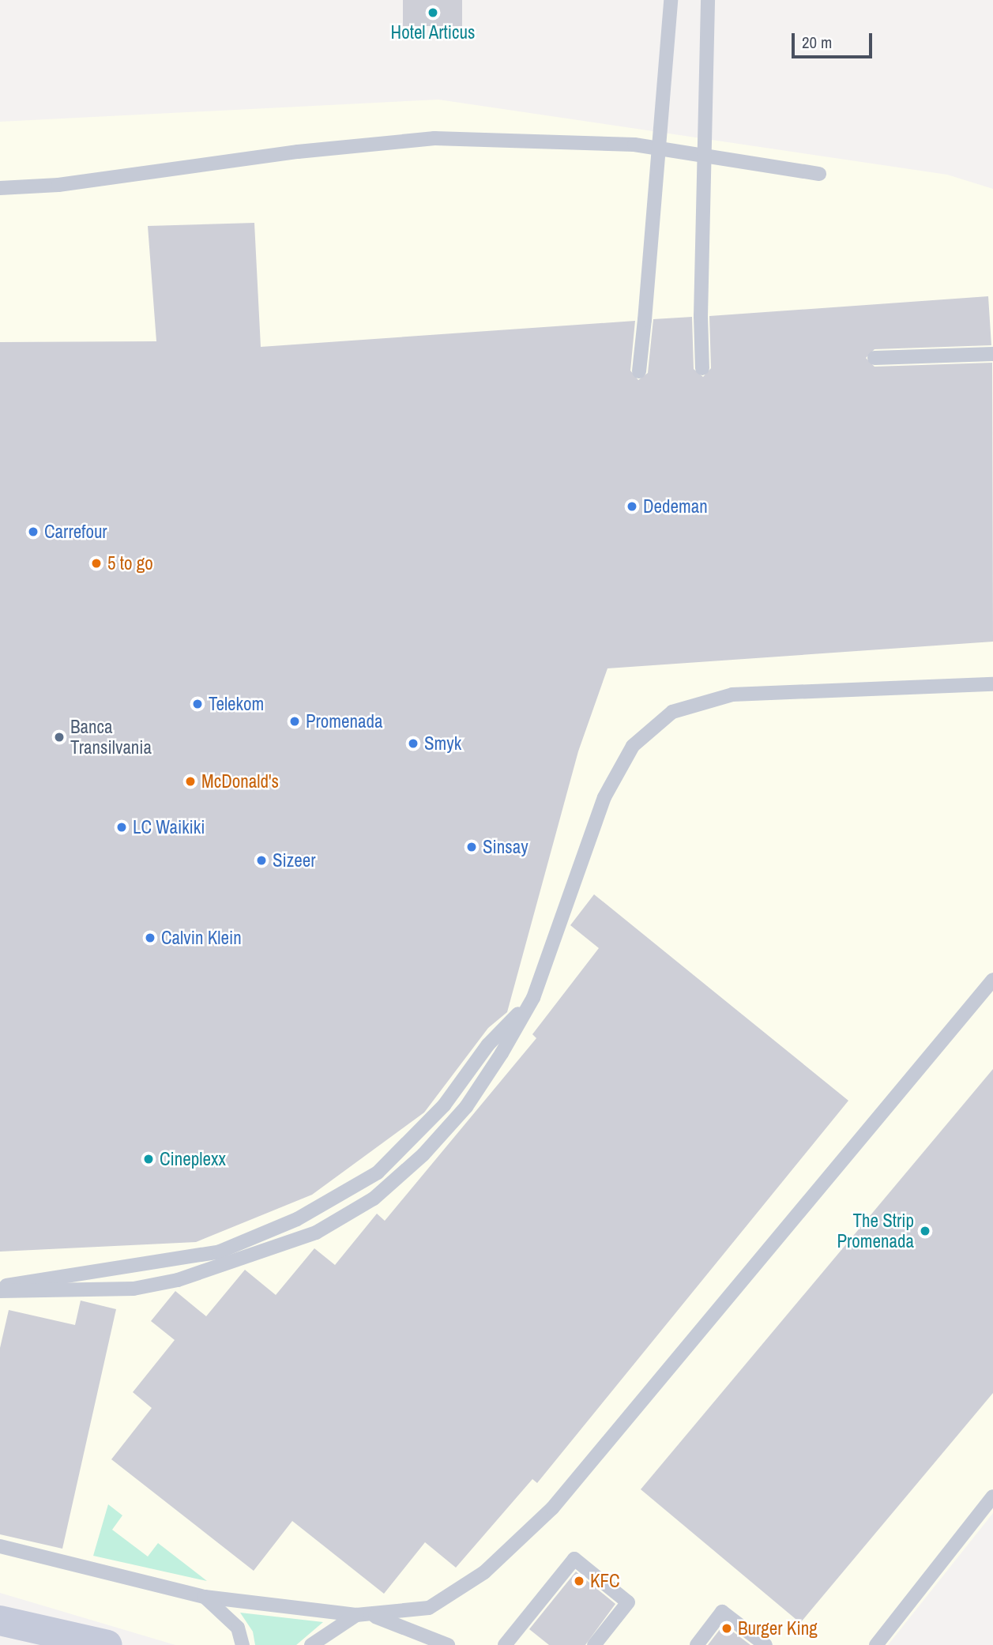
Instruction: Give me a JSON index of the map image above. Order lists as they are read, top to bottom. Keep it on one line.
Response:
{"places":["Hotel Articus","Dedeman","Carrefour","5 to go","Telekom","Promenada","Banca Transilvania","Smyk","McDonald's","LC Waikiki","Sinsay","Sizeer","Calvin Klein","Cineplexx","The Strip Promenada","KFC","Burger King"],"scale_bar":"20 m"}
